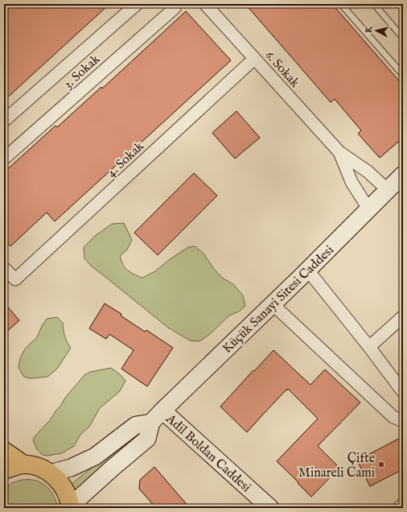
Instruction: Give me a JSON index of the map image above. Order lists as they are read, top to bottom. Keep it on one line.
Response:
{"streets":{"street":["6. Sokak","3. Sokak","4. Sokak","Küçük Sanayi Sitesi Caddesi","Adil Boldan Caddesi"]},"crossings":[["6. Sokak","4. Sokak"],["Küçük Sanayi Sitesi Caddesi","Adil Boldan Caddesi"]],"places":["Çifte Minareli Cami"],"north":"left"}
